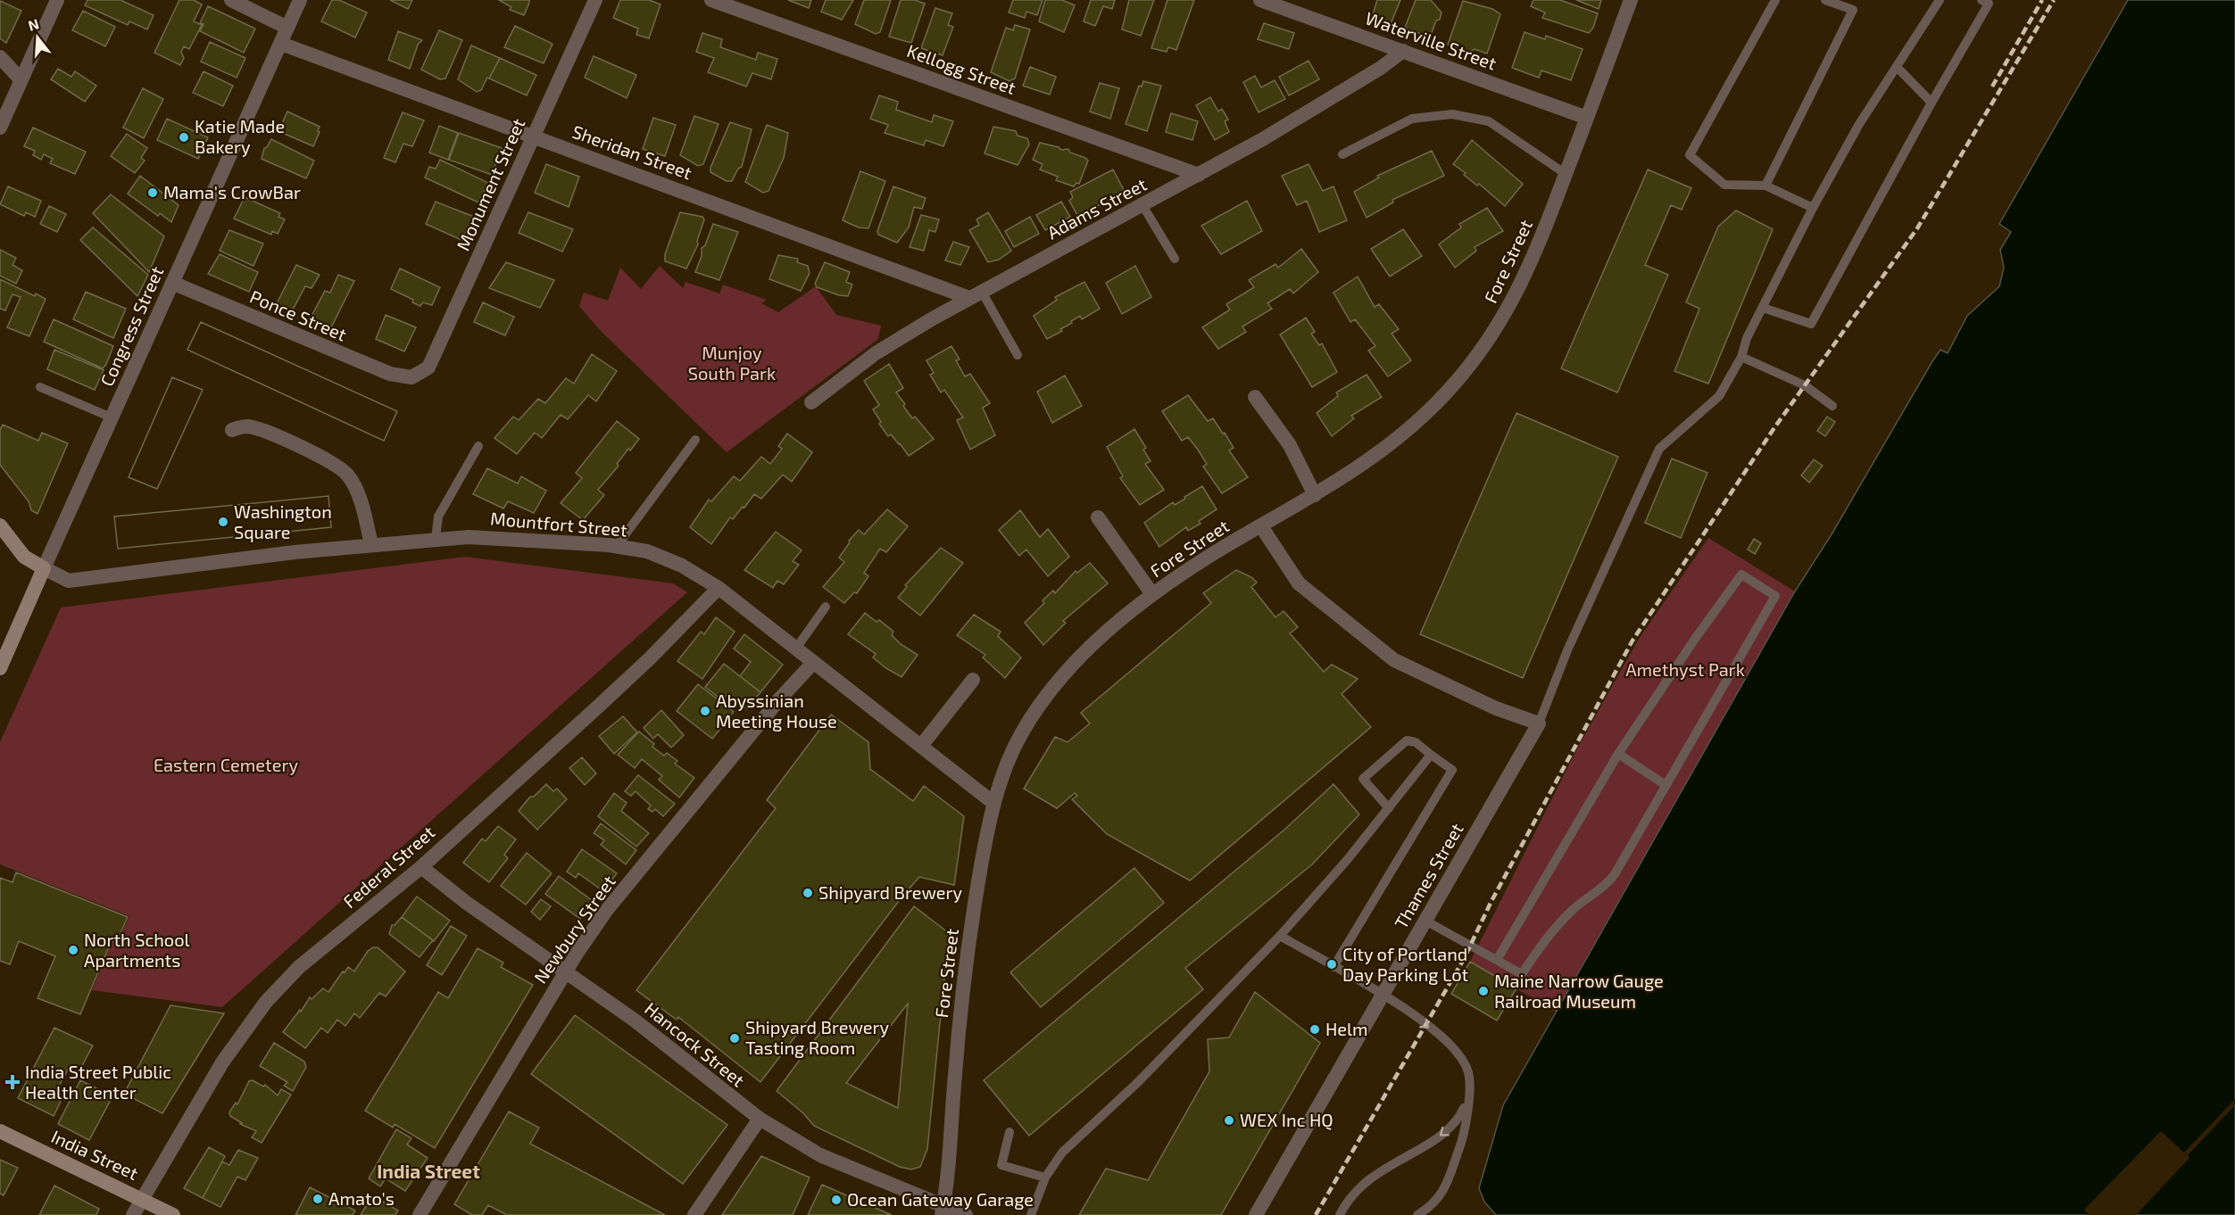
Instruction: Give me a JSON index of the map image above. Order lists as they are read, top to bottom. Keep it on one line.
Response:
{"streets":{"main road":["Congress Street","India Street"],"street":["Waterville Street","Kellogg Street","Sheridan Street","Monument Street","Adams Street","Fore Street","Ponce Street","Mountfort Street","Federal Street","Thames Street","Newbury Street","Hancock Street"]},"crossings":[["Waterville Street","Adams Street"],["Waterville Street","Fore Street"],["Kellogg Street","Adams Street"],["Sheridan Street","Monument Street"],["Sheridan Street","Adams Street"],["Sheridan Street","Congress Street"],["Monument Street","Ponce Street"],["Fore Street","Mountfort Street"],["Fore Street","Hancock Street"],["Ponce Street","Congress Street"],["Congress Street","Mountfort Street"],["Mountfort Street","Federal Street"],["Mountfort Street","Newbury Street"],["Federal Street","Hancock Street"],["Federal Street","India Street"],["Newbury Street","Hancock Street"]],"districts":["India Street"],"parks":["Munjoy South Park","Amethyst Park","Eastern Cemetery"],"places":{"other":["Katie Made Bakery","Mama's CrowBar","Washington Square","Abyssinian Meeting House","Shipyard Brewery","North School Apartments","City of Portland Day Parking Lot","Maine Narrow Gauge Railroad Museum","Helm","Shipyard Brewery Tasting Room","WEX Inc HQ","Amato's","Ocean Gateway Garage"],"health":["India Street Public Health Center"]},"north":"top"}
